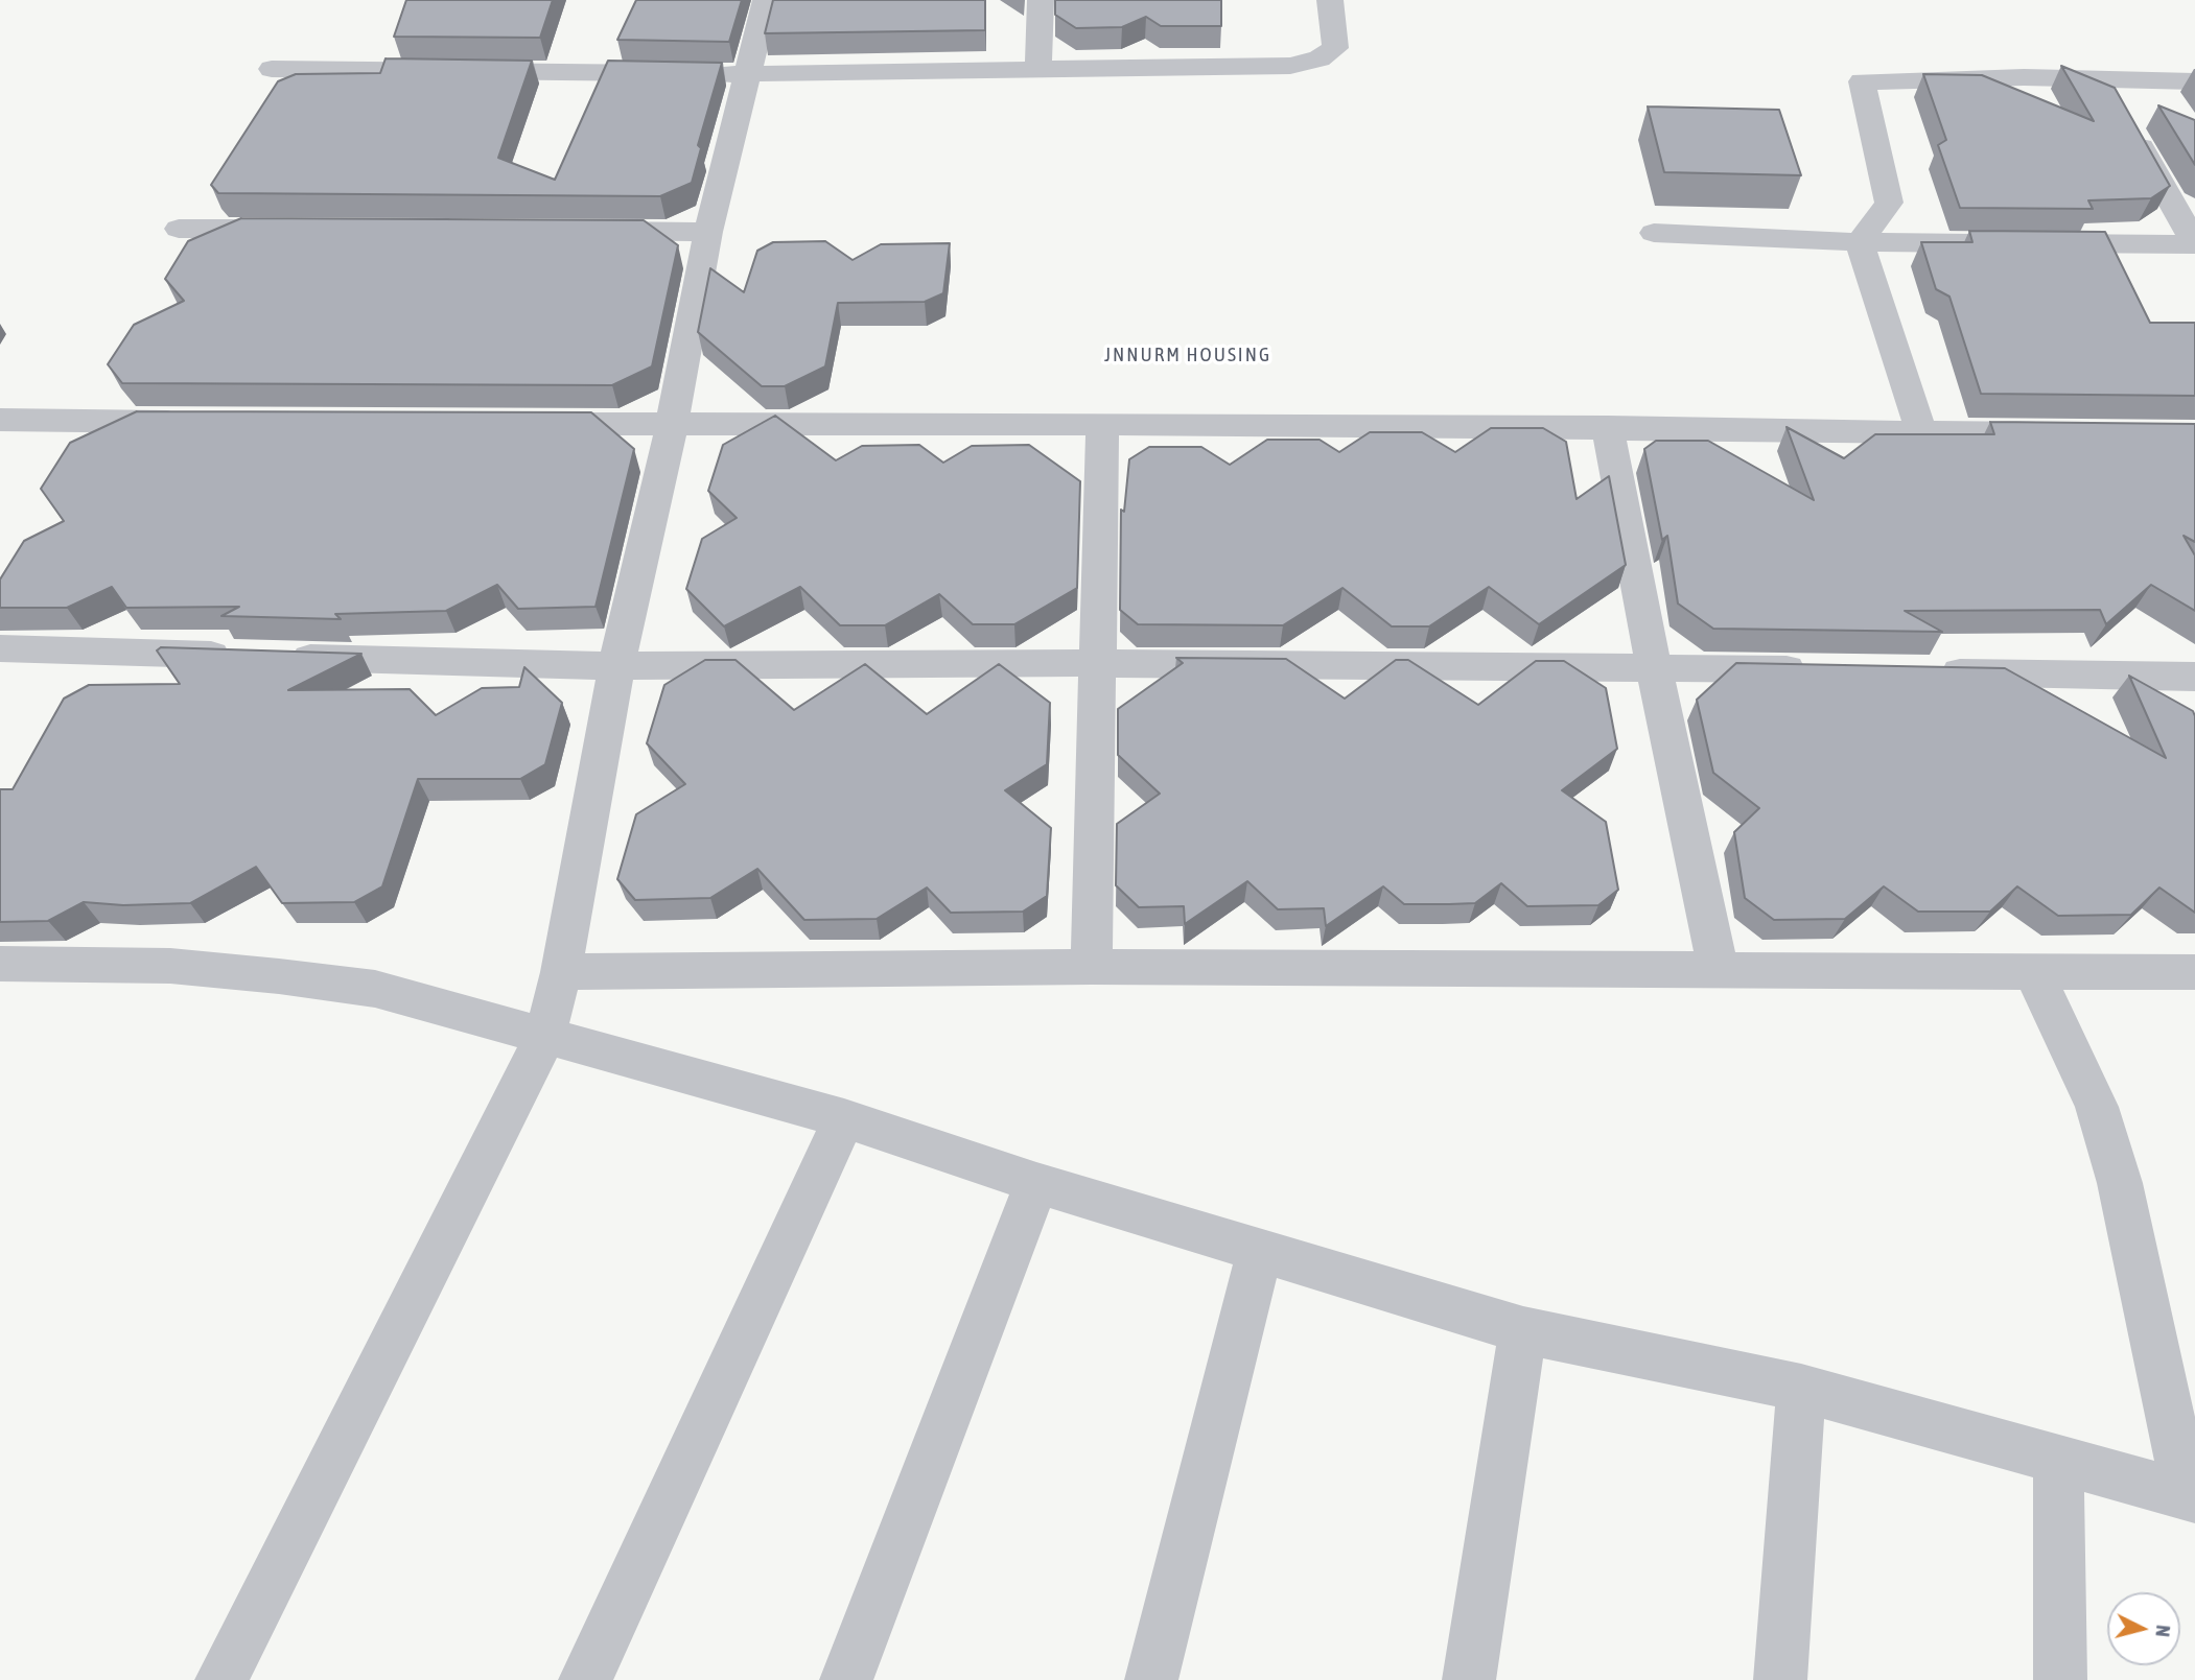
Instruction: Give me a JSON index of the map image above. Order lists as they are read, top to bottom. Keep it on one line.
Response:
{"districts":["JNNURM HOUSING"],"north":"right"}
